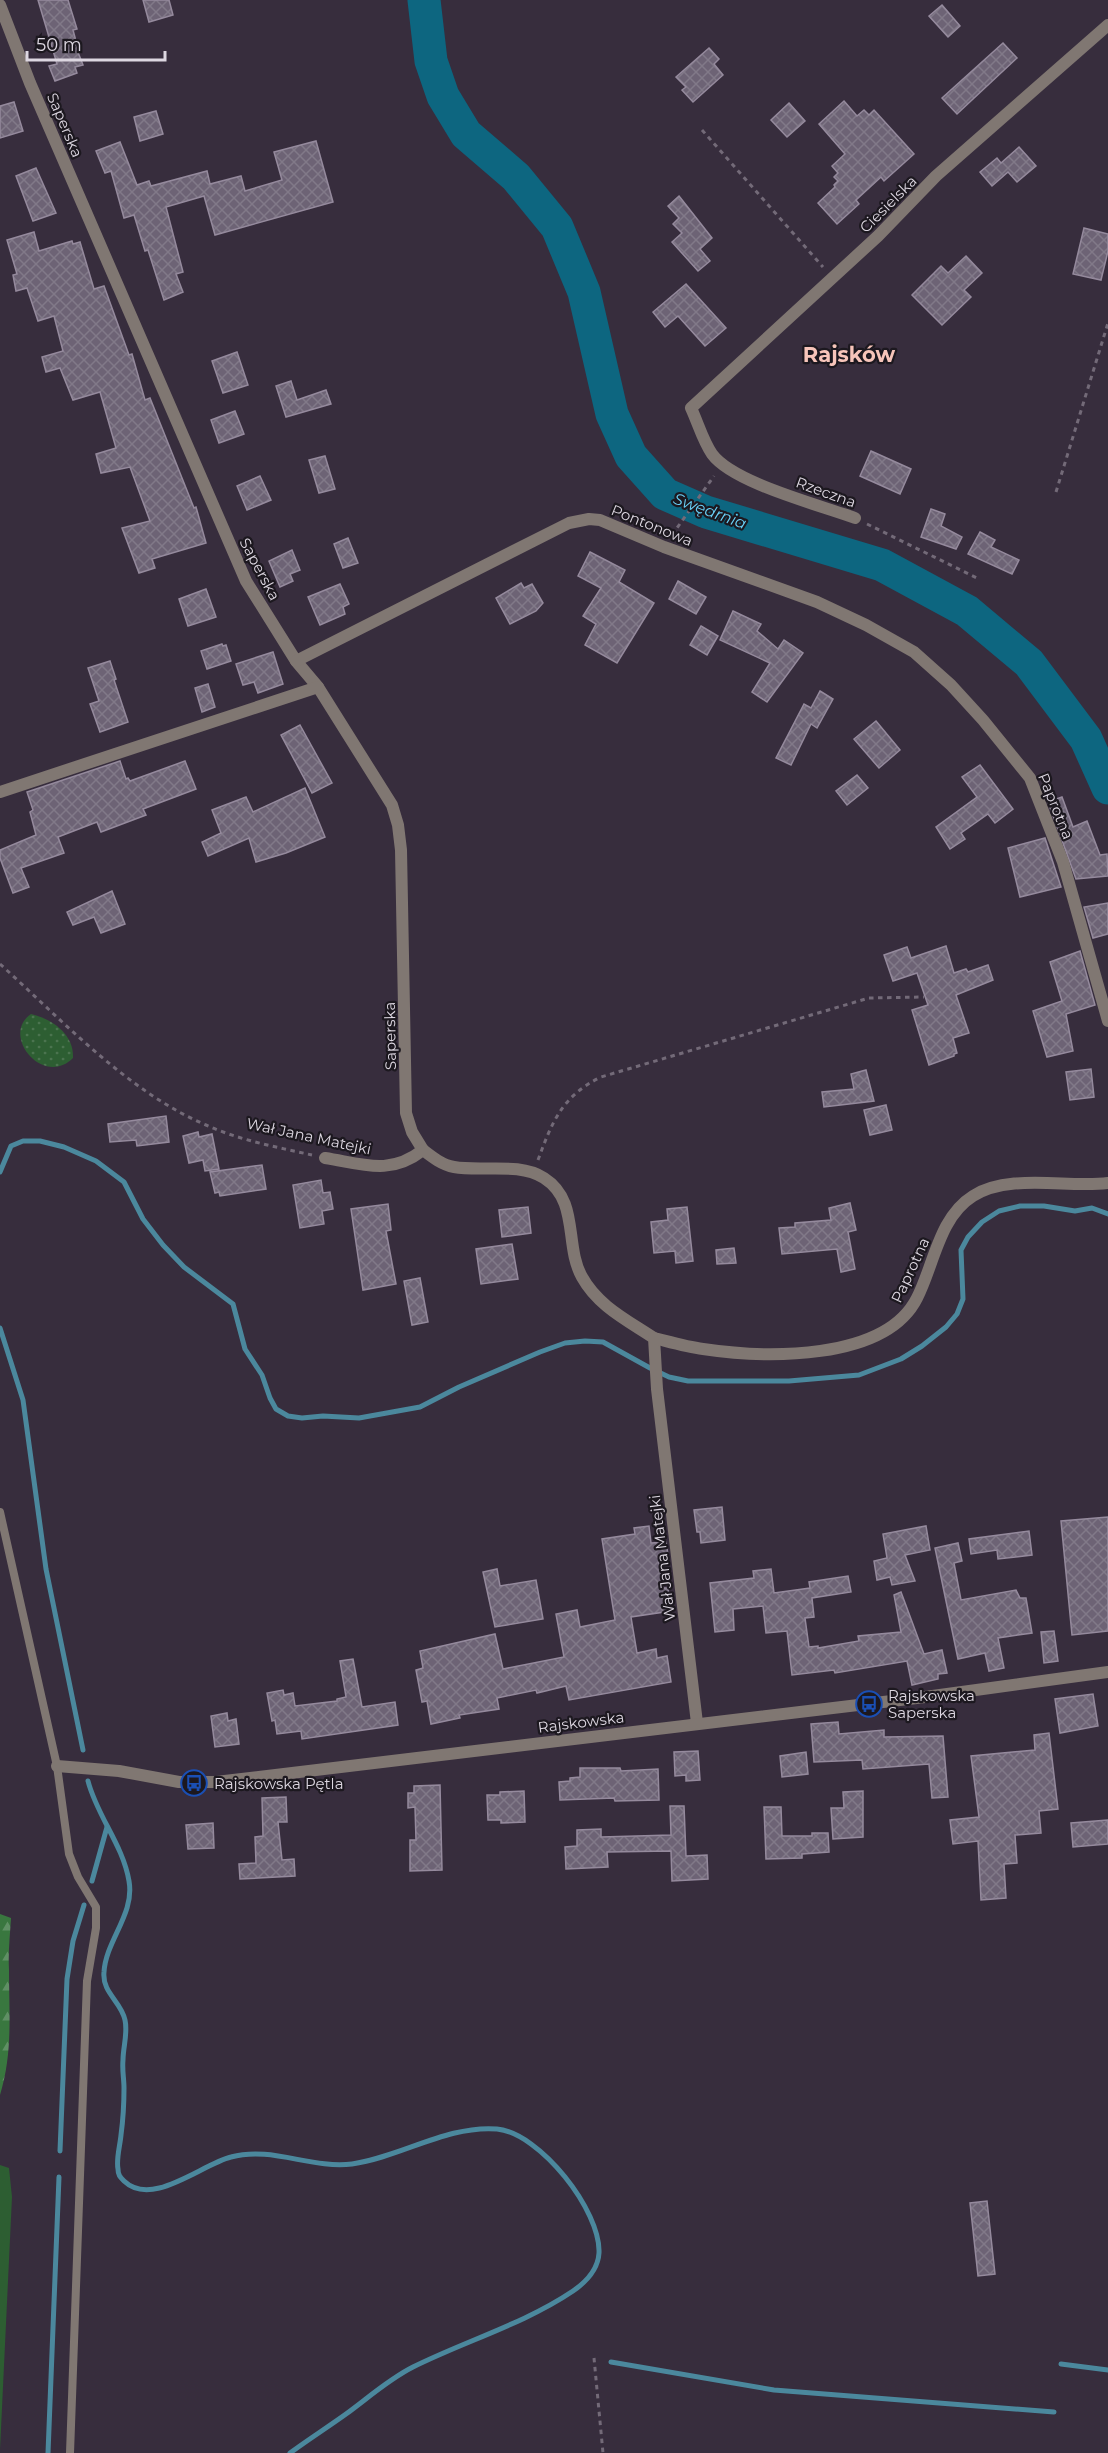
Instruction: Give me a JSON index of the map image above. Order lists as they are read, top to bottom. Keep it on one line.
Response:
{"streets":{"street":["Saperska","Ciesielska","Rzeczna","Pontonowa","Paprotna","Wał Jana Matejki","Rajskowska"]},"crossings":[["Saperska","Pontonowa"],["Saperska","Wał Jana Matejki"],["Ciesielska","Rzeczna"],["Pontonowa","Paprotna"],["Paprotna","Wał Jana Matejki"],["Wał Jana Matejki","Rajskowska"]],"districts":["Rajsków"],"water":["Swędrnia"],"places":{"bus stop":["Rajskowska Saperska","Rajskowska Pętla"]},"scale_bar":"50 m"}
